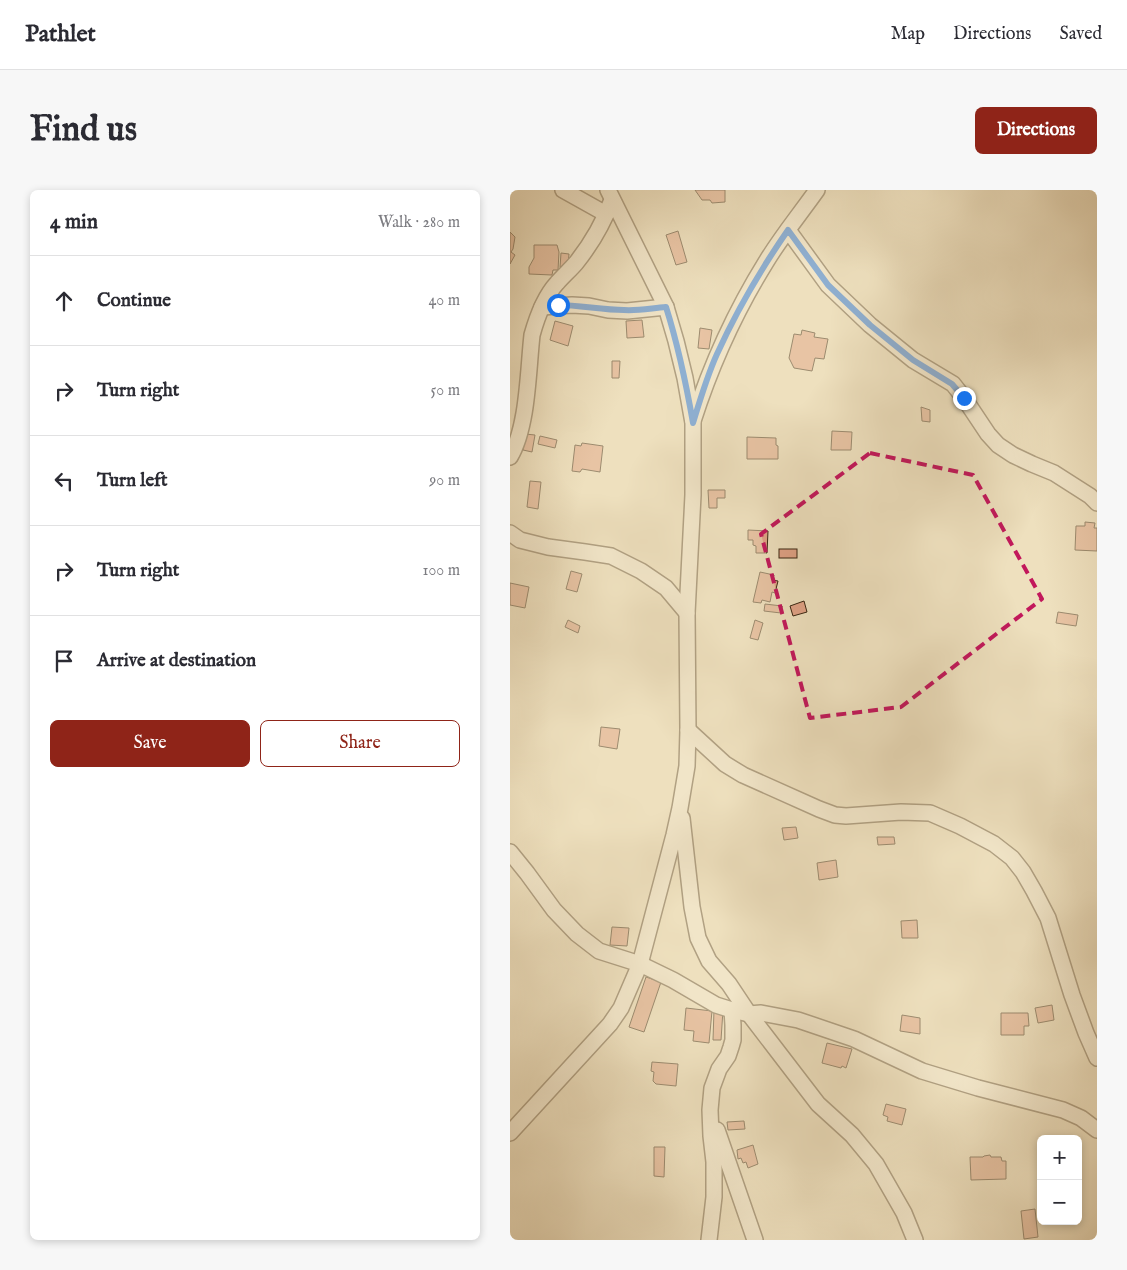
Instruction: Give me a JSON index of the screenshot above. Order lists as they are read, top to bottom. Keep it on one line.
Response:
{"page":{"header":"Pathlet","nav":["Map","Directions","Saved"],"buttons":["Directions",["Save","Share"]],"title":"Find us","heading":["4 min","Walk · 280 m"],"list":[["Continue","40 m"],["Turn right","50 m"],["Turn left","90 m"],["Turn right","100 m"],"Arrive at destination"],"map_buttons":["+","−"]}}
